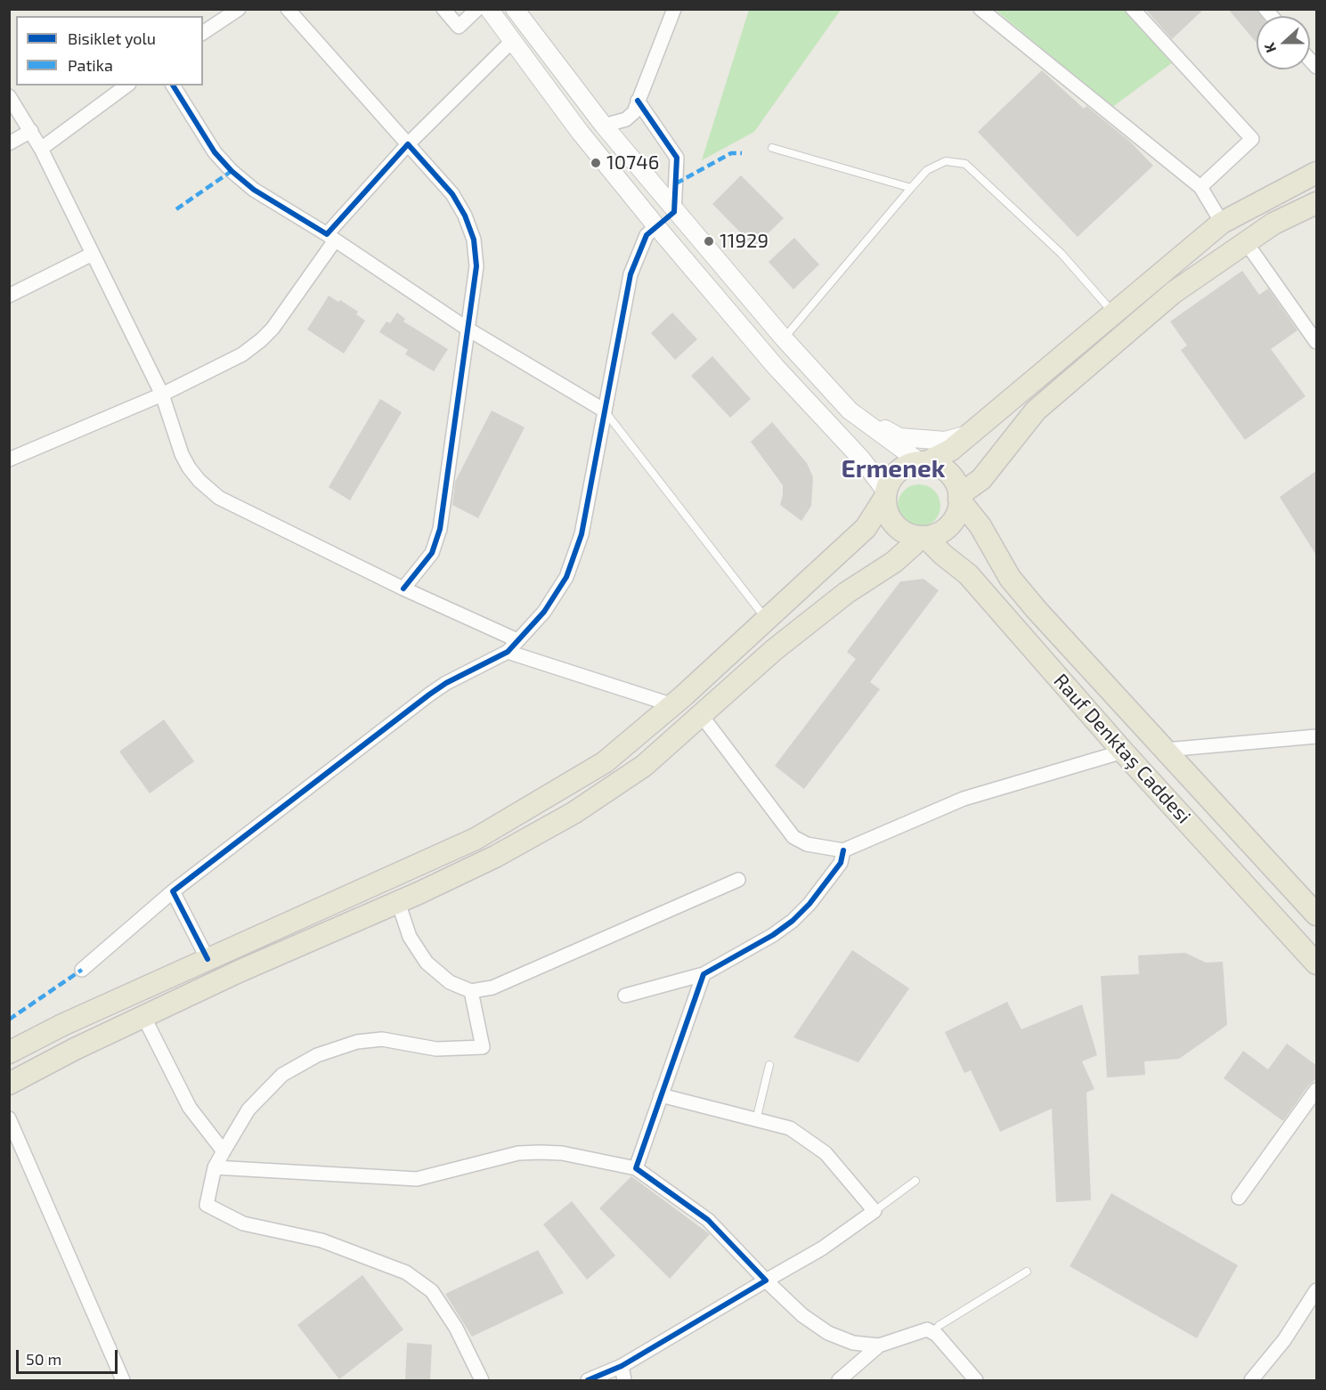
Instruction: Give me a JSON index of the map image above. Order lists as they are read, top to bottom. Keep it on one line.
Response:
{"streets":{"main road":["Rauf Denktaş Caddesi"]},"districts":["Ermenek"],"places":["10746","11929"],"legend":["Bisiklet yolu","Patika"],"scale_bar":"50 m","north":"left"}
